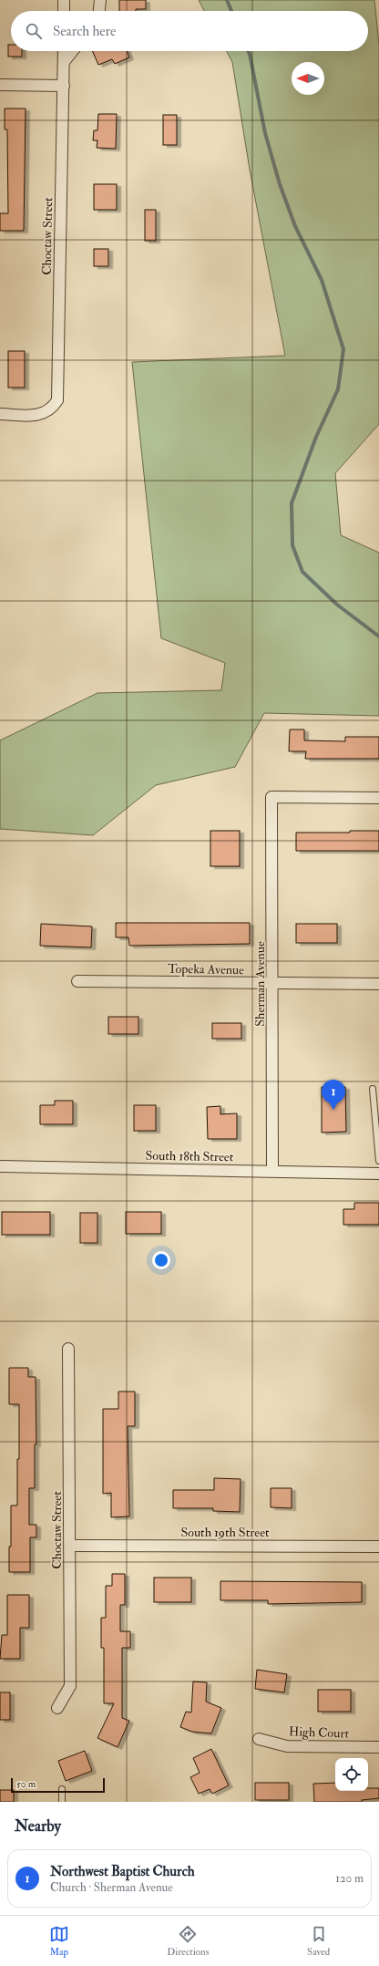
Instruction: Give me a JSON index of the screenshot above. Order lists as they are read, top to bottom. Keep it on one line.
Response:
{"streets":{"street":["Choctaw Street","Topeka Avenue","Sherman Avenue","South 18th Street","South 19th Street","High Court"]},"crossings":[["Choctaw Street","South 19th Street"],["Topeka Avenue","Sherman Avenue"],["Sherman Avenue","South 18th Street"]],"scale_bar":"50 m","north":"left","page":{"search":"Search here","pins":"1","scale":"50 m","heading":"Nearby","list":[{"mark":"1","name":"Northwest Baptist Church","note":"Church · Sherman Avenue","value":"120 m"}],"nav":["Map","Directions","Saved"]}}
